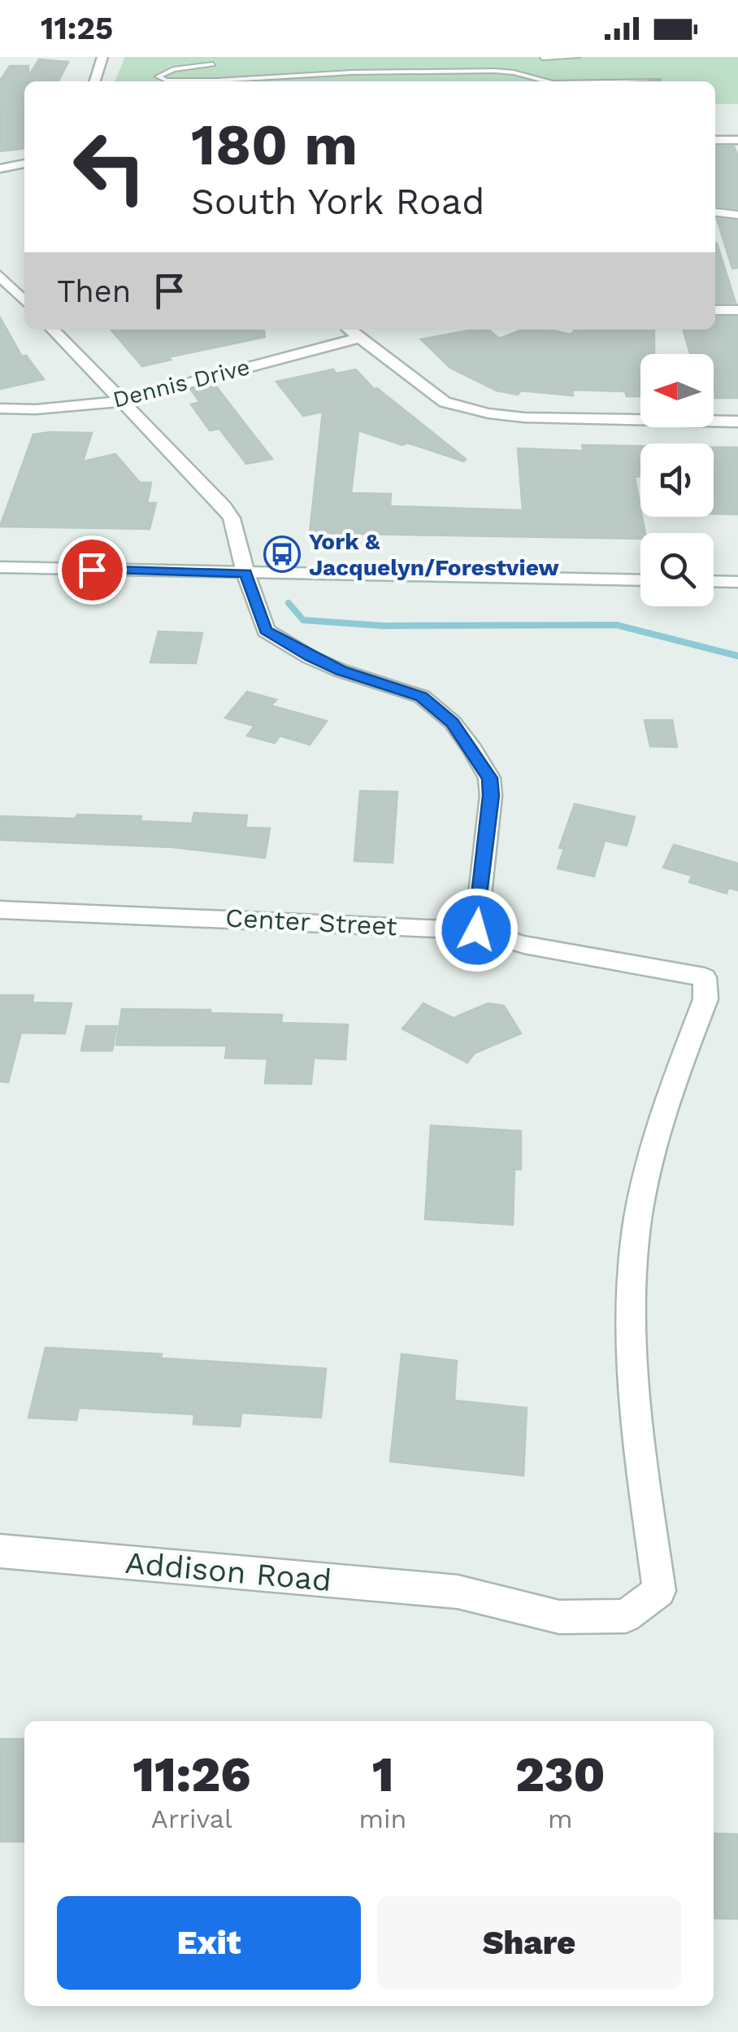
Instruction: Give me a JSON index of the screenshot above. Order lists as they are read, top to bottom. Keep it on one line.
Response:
{"streets":{"street":["Dennis Drive","Center Street","Addison Road"]},"crossings":[["Center Street","Addison Road"]],"places":{"bus stop":["York & Jacquelyn/Forestview"]},"north":"left","page":{"status":"11:25","turn":["180 m","South York Road"],"then":"Then","eta":["11:26","Arrival","1","min","230","m"],"buttons":["Exit","Share"]}}
